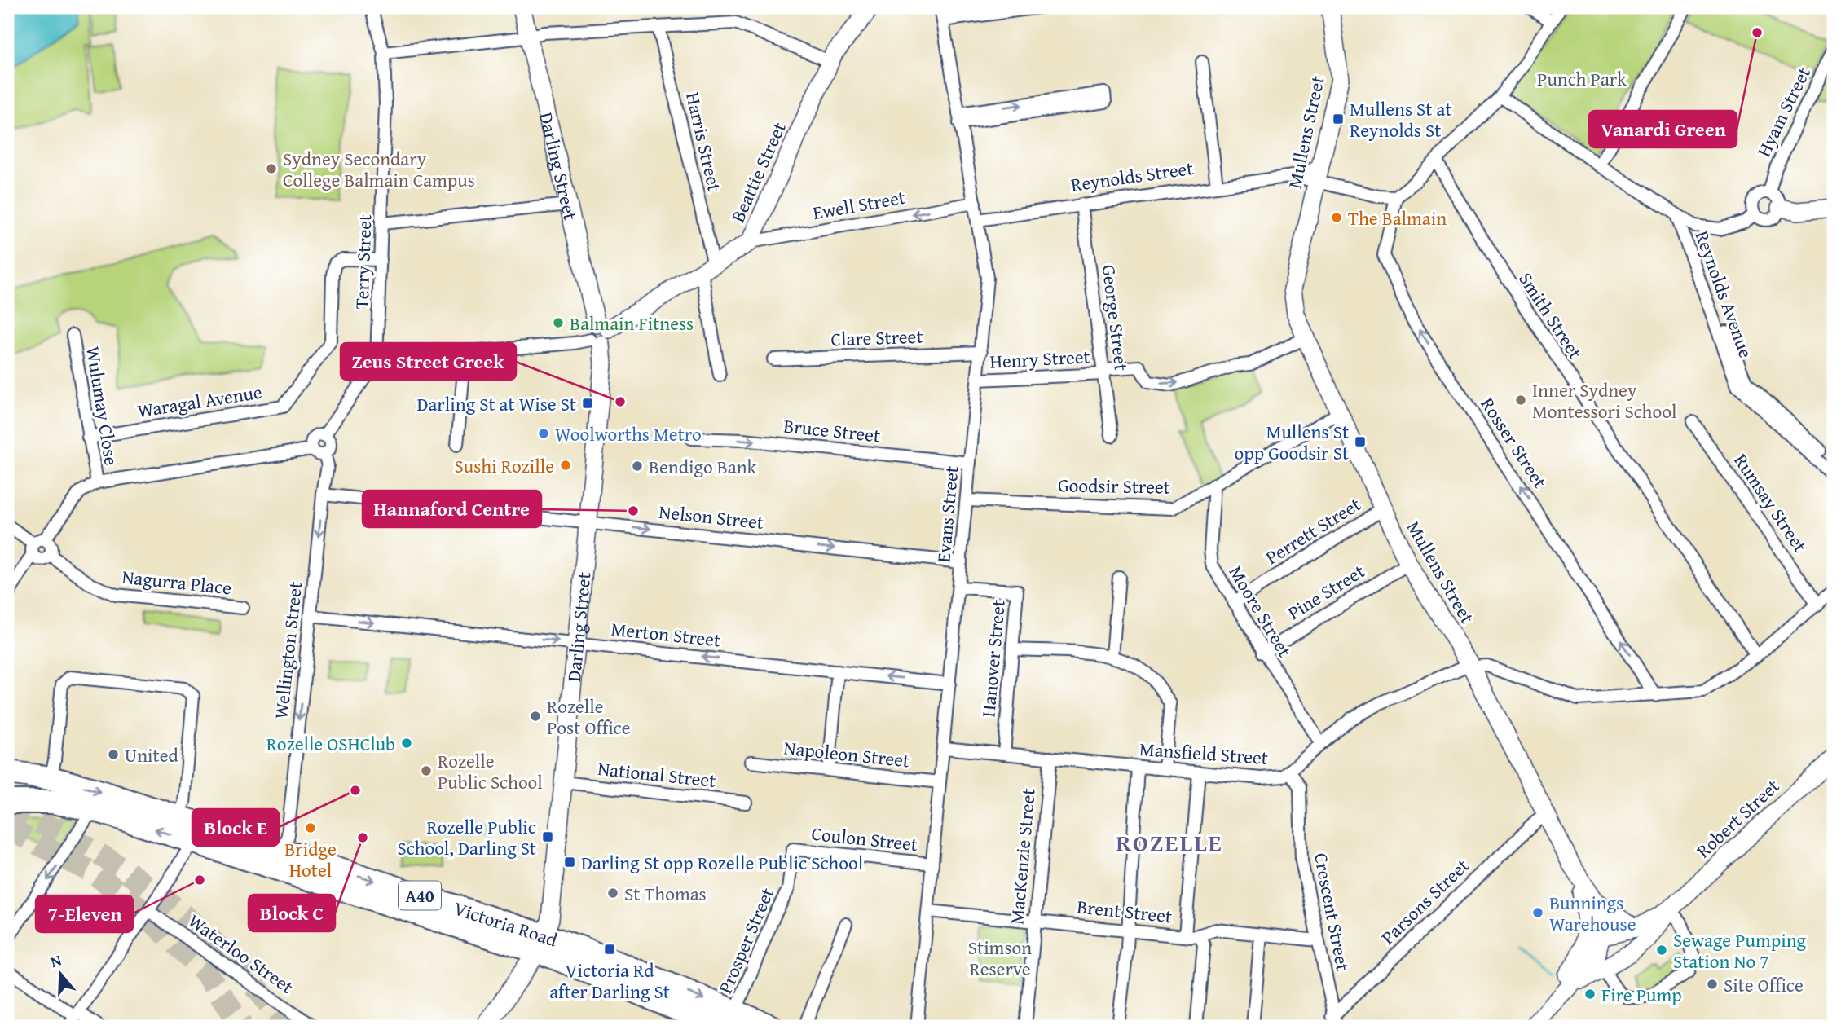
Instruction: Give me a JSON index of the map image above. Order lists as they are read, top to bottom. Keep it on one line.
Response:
{"streets":{"highway":["A40","Victoria Road"],"main road":["Darling Street"],"street":["Hyam Street","Mullens Street","Harris Street","Beattie Street","Reynolds Street","Ewell Street","Terry Street","Reynolds Avenue","Smith Street","George Street","Clare Street","Henry Street","Waragal Avenue","Wulumay Close","Bruce Street","Rosser Street","Goodsir Street","Rumsay Street","Evans Street","Nelson Street","Perrett Street","Nagurra Place","Pine Street","Moore Street","Merton Street","Wellington Street","Hanover Street","Mansfield Street","Napoleon Street","National Street","Robert Street","Coulon Street","MacKenzie Street","Parsons Street","Brent Street","Crescent Street","Prosper Street","Waterloo Street"]},"crossings":[["Mullens Street","Reynolds Street"],["Mullens Street","Henry Street"],["Mullens Street","Goodsir Street"],["Mullens Street","Perrett Street"],["Mullens Street","Pine Street"],["Mullens Street","Mansfield Street"],["Mullens Street","Parsons Street"],["Harris Street","Beattie Street"],["Darling Street","Beattie Street"],["Darling Street","Nelson Street"],["Darling Street","Merton Street"],["Darling Street","National Street"],["Darling Street","Victoria Road"],["Beattie Street","Ewell Street"],["Reynolds Street","George Street"],["Reynolds Street","Rosser Street"],["Reynolds Street","Evans Street"],["Ewell Street","Evans Street"],["Terry Street","Waragal Avenue"],["Smith Street","Mansfield Street"],["George Street","Henry Street"],["Clare Street","Evans Street"],["Henry Street","Evans Street"],["Waragal Avenue","Wulumay Close"],["Bruce Street","Evans Street"],["Rosser Street","Mansfield Street"],["Goodsir Street","Evans Street"],["Goodsir Street","Moore Street"],["Rumsay Street","Mansfield Street"],["Evans Street","Nelson Street"],["Evans Street","Merton Street"],["Evans Street","Hanover Street"],["Evans Street","Mansfield Street"],["Evans Street","Napoleon Street"],["Evans Street","Coulon Street"],["Evans Street","Brent Street"],["Nelson Street","Wellington Street"],["Perrett Street","Moore Street"],["Pine Street","Moore Street"],["Moore Street","Mansfield Street"],["Merton Street","Wellington Street"],["Wellington Street","Victoria Road"],["Hanover Street","Mansfield Street"],["Mansfield Street","MacKenzie Street"],["Mansfield Street","Crescent Street"],["Coulon Street","Prosper Street"],["MacKenzie Street","Brent Street"],["Parsons Street","Crescent Street"],["Brent Street","Crescent Street"],["Victoria Road","Prosper Street"]],"one_way":["Ewell Street","Henry Street","Bruce Street","Rosser Street","Nelson Street","Wellington Street"],"districts":["ROZELLE"],"parks":["Punch Park","Stimson Reserve"],"places":{"other":["Vanardi Green","Sydney Secondary College Balmain Campus","The Balmain","Balmain Fitness","Inner Sydney Montessori School","Zeus Street Greek","Woolworths Metro","Sushi Rozille","Bendigo Bank","Hannaford Centre","Rozelle Post Office","Rozelle OSHClub","United","Rozelle Public School","Block E","Bridge Hotel","Block C","7-Eleven","St Thomas","Bunnings Warehouse","Sewage Pumping Station No 7","Site Office","Fire Pump"],"transit":["Mullens St at Reynolds St","Darling St at Wise St","Mullens St opp Goodsir St","Rozelle Public School, Darling St","Darling St opp Rozelle Public School","Victoria Rd after Darling St"]},"north":"top"}
